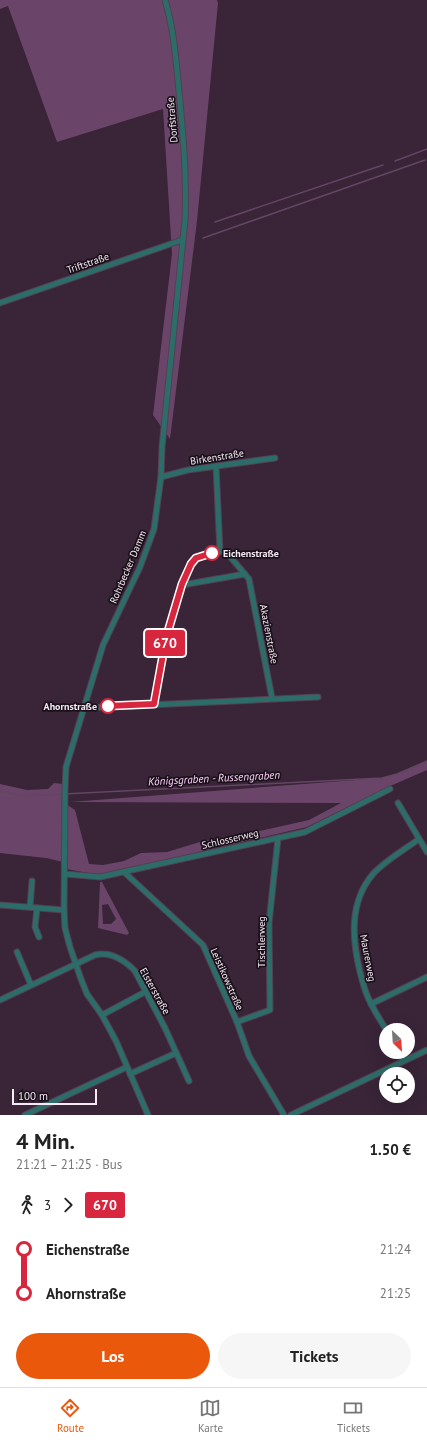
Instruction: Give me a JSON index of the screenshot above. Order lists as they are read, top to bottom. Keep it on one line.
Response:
{"streets":{"street":["Dorfstraße","Triftstraße","Birkenstraße","Rohrbecker Damm","Akazienstraße","Schlosserweg","Tischlerweg","Maurerweg","Leistikowstraße","Elsterstraße"]},"crossings":[["Dorfstraße","Triftstraße"],["Dorfstraße","Rohrbecker Damm"],["Triftstraße","Rohrbecker Damm"],["Birkenstraße","Rohrbecker Damm"],["Rohrbecker Damm","Schlosserweg"],["Rohrbecker Damm","Elsterstraße"],["Schlosserweg","Tischlerweg"],["Schlosserweg","Leistikowstraße"],["Tischlerweg","Leistikowstraße"]],"water":["Königsgraben - Russengraben"],"places":["Eichenstraße","Ahornstraße"],"lines":["bus line 670"],"scale_bar":"100 m","north":"bottom right","page":{"on_map":"670","scale":"100 m","heading":["4 Min.","21:21 – 21:25 · Bus","1.50 €"],"legs":["3","670"],"list":[{"name":"Eichenstraße","value":"21:24"},{"name":"Ahornstraße","value":"21:25"}],"buttons":["Los","Tickets"],"tabs":["Route","Karte","Tickets"]}}
